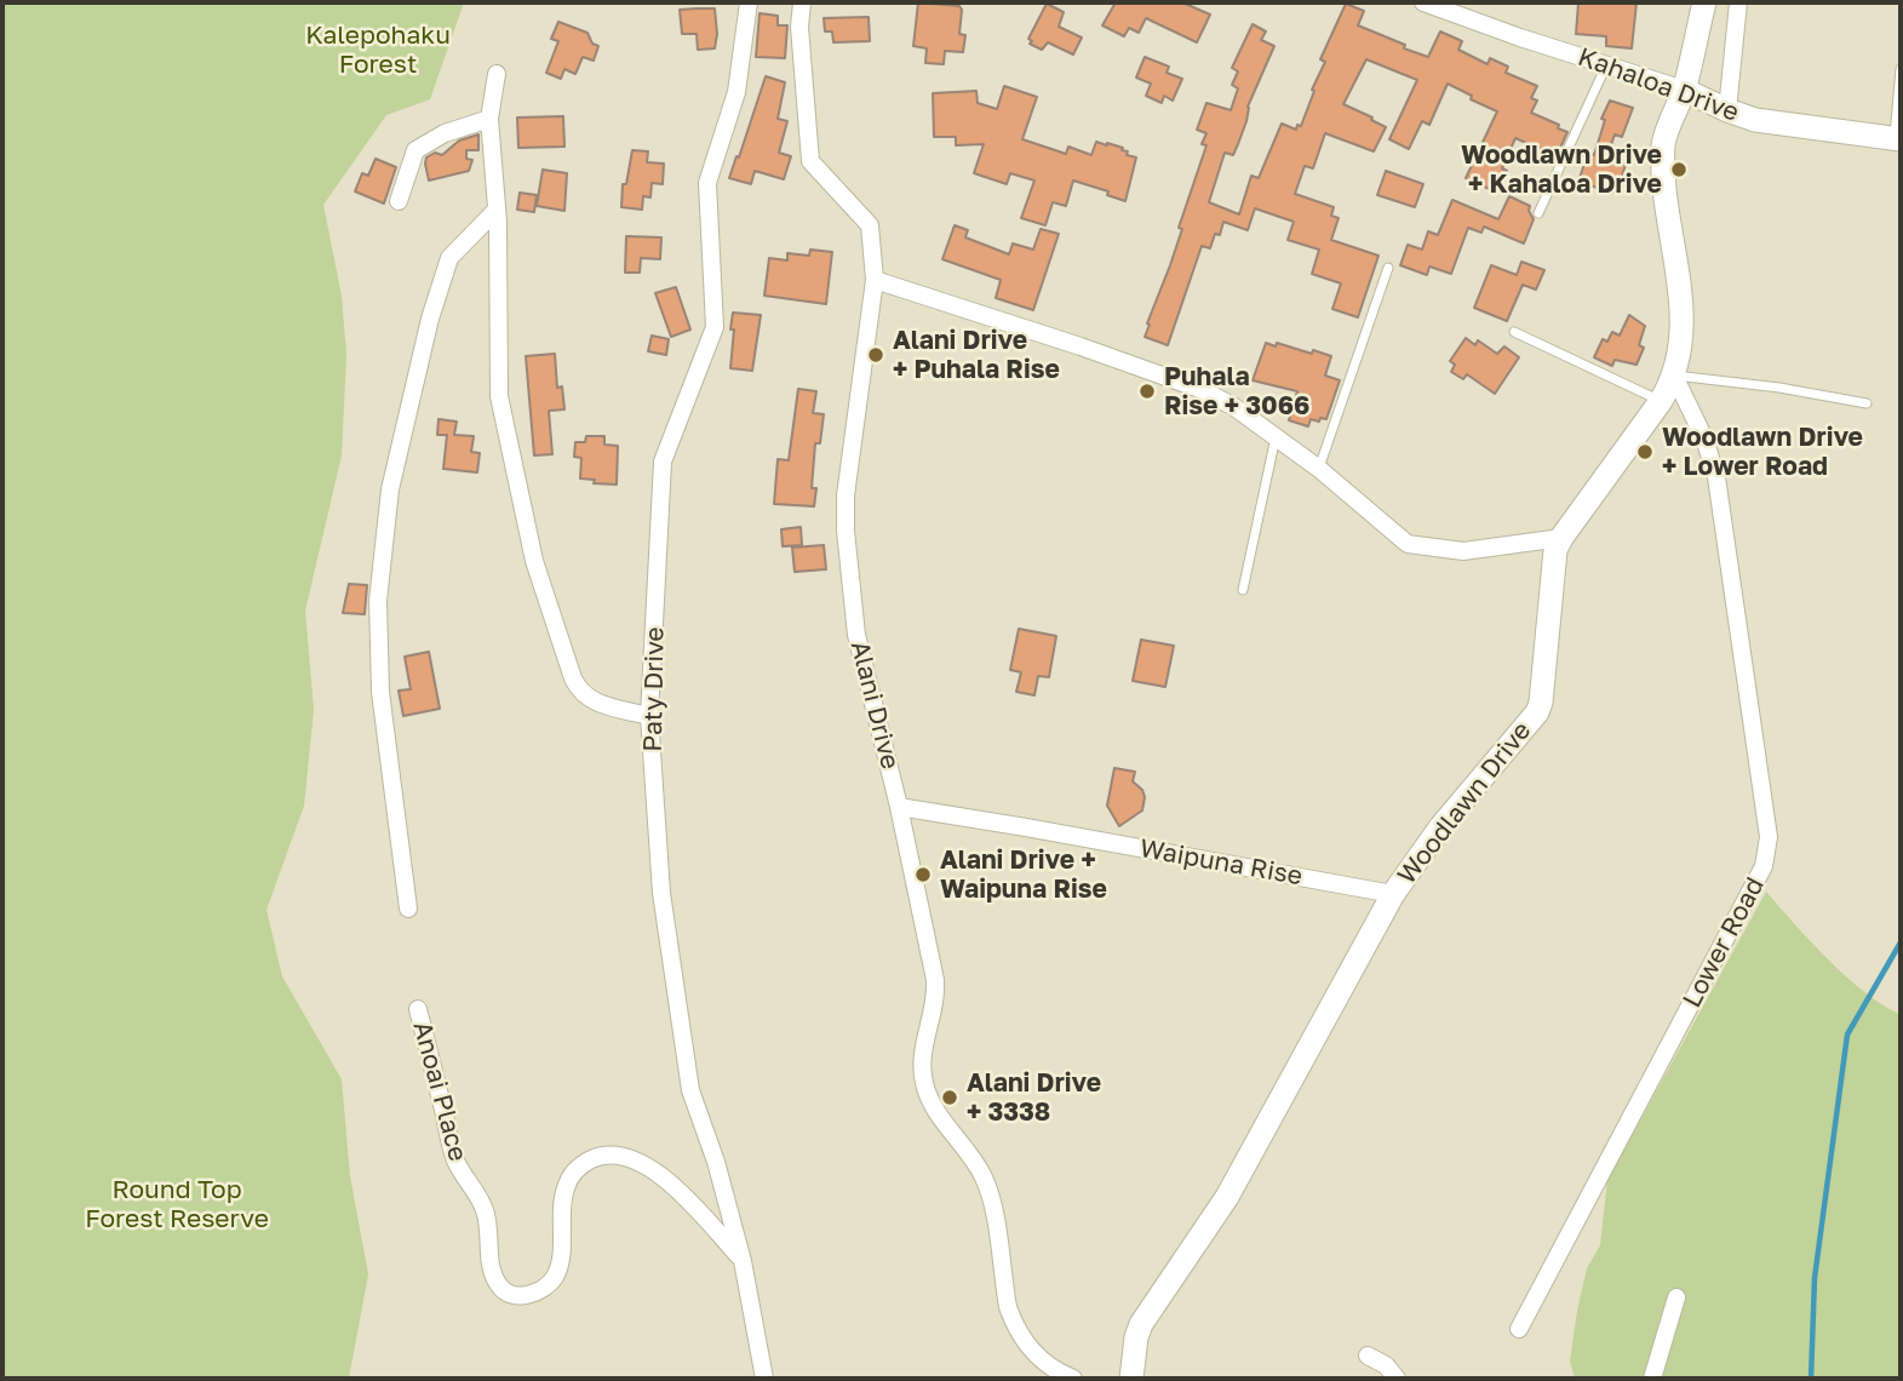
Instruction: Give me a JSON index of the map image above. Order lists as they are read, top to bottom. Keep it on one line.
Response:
{"streets":{"street":["Kahaloa Drive","Paty Drive","Alani Drive","Woodlawn Drive","Waipuna Rise","Lower Road","Anoai Place"]},"crossings":[["Kahaloa Drive","Woodlawn Drive"],["Paty Drive","Anoai Place"],["Alani Drive","Waipuna Rise"],["Woodlawn Drive","Waipuna Rise"],["Woodlawn Drive","Lower Road"]],"parks":["Kalepohaku Forest","Round Top Forest Reserve"],"places":["Woodlawn Drive + Kahaloa Drive","Alani Drive + Puhala Rise","Puhala Rise + 3066","Woodlawn Drive + Lower Road","Alani Drive + Waipuna Rise","Alani Drive + 3338"]}
